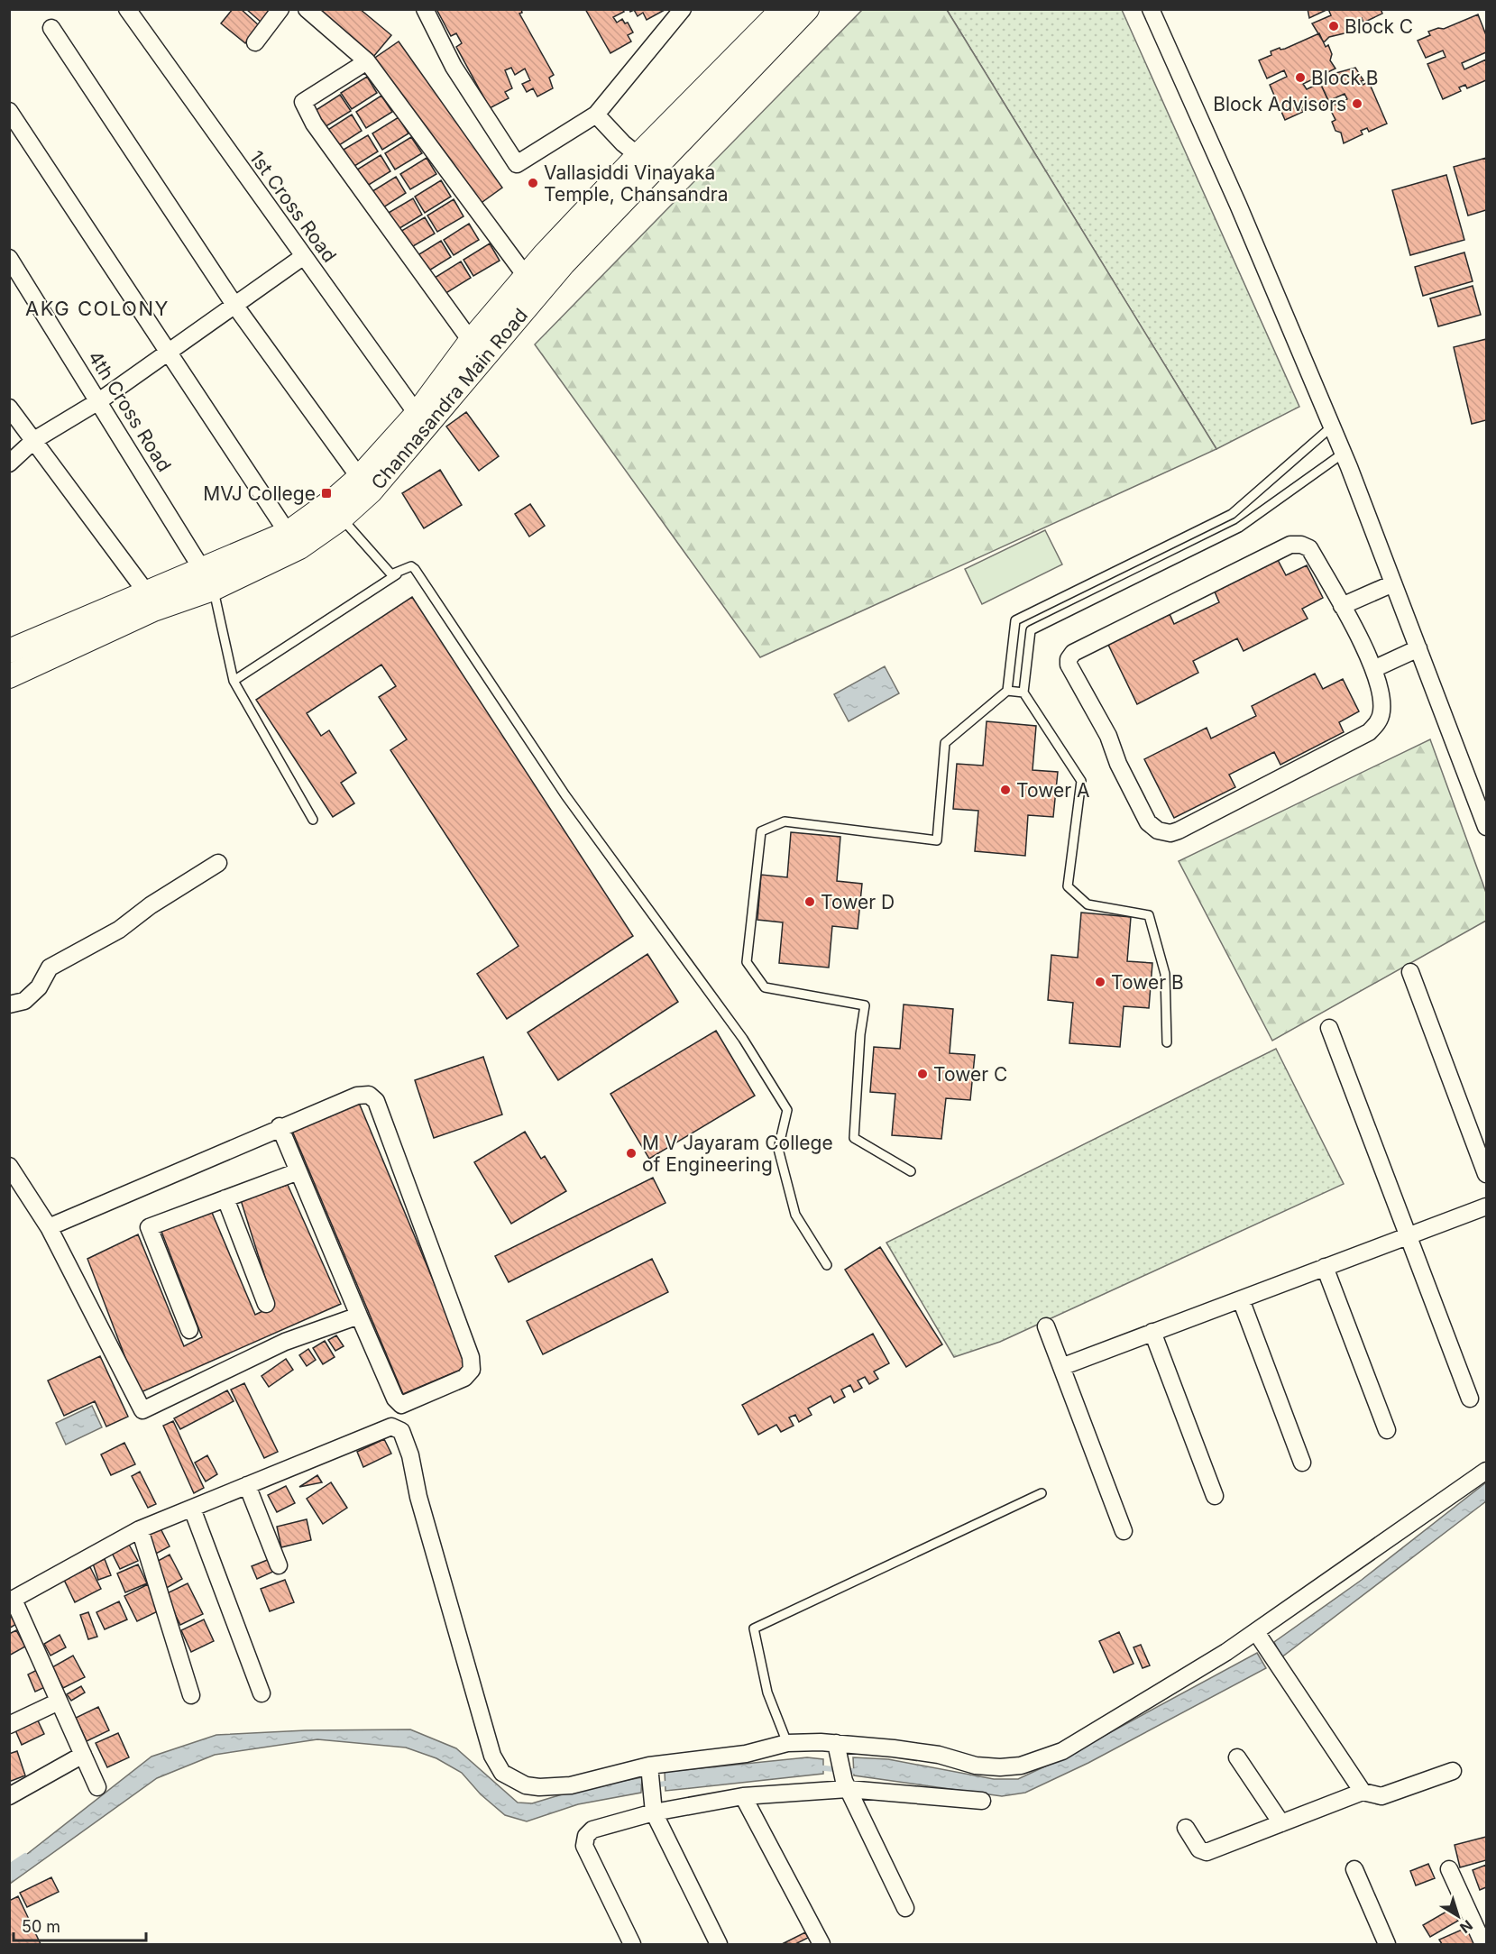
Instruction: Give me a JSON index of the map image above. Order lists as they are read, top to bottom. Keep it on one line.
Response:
{"streets":{"main road":["Channasandra Main Road"],"street":["1st Cross Road","4th Cross Road"]},"crossings":[["1st Cross Road","Channasandra Main Road"],["Channasandra Main Road","4th Cross Road"]],"districts":["AKG COLONY"],"places":{"other":["Block C","Block B","Block Advisors","Vallasiddi Vinayaka Temple, Chansandra","Tower A","Tower D","Tower B","Tower C","M V Jayaram College of Engineering"],"transit":["MVJ College"]},"scale_bar":"50 m","north":"bottom right"}
